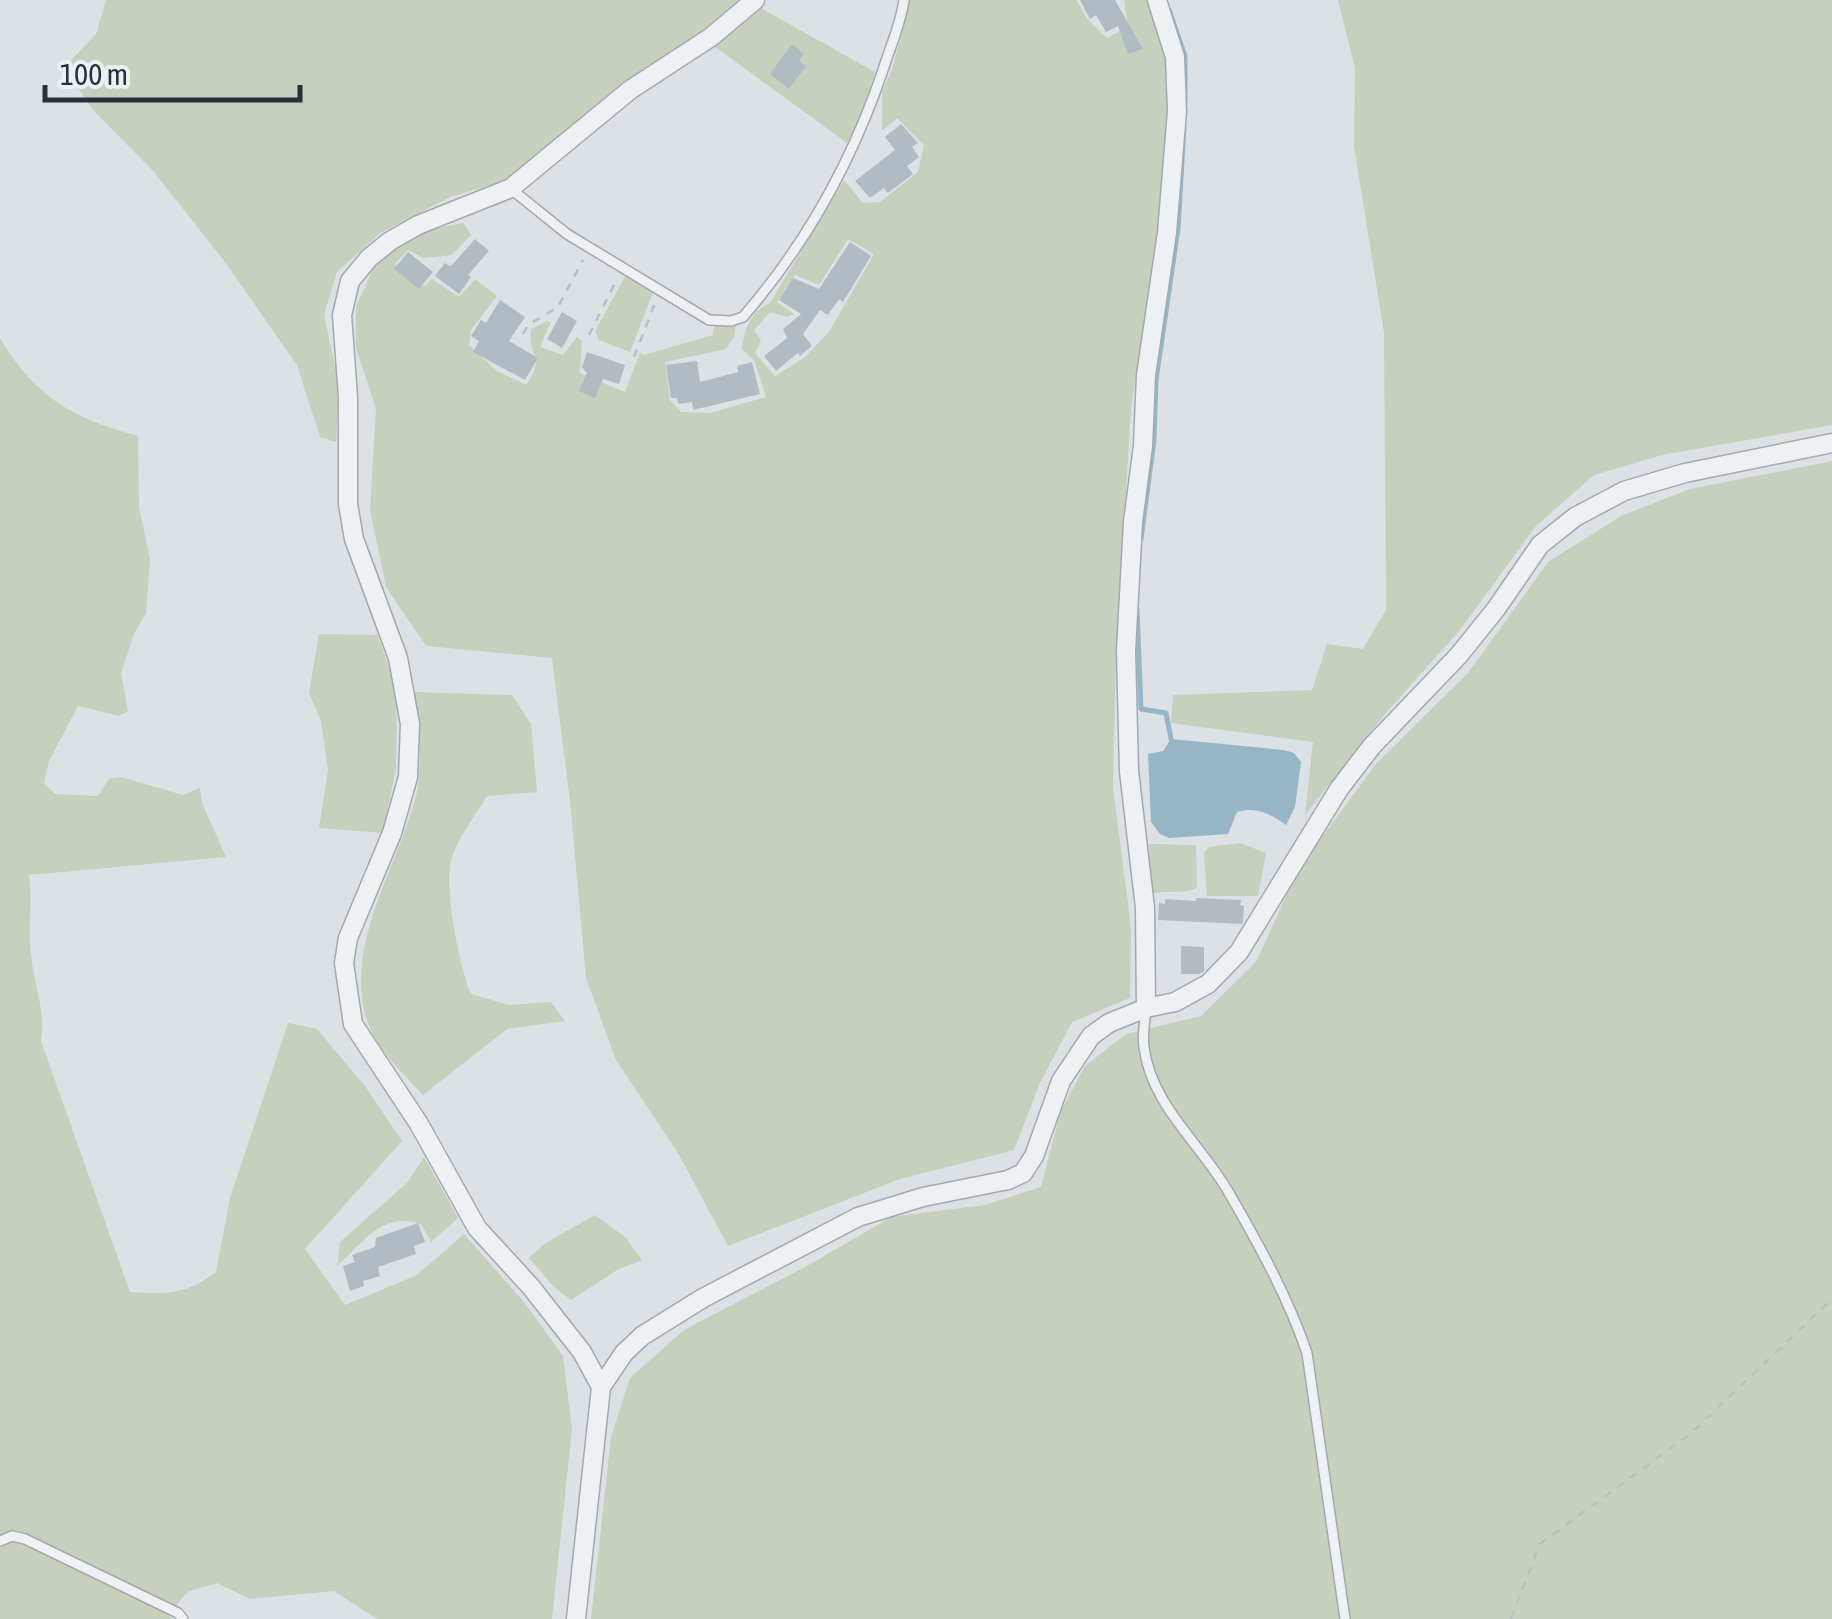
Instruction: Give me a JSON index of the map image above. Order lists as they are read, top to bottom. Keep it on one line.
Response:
{"scale_bar":"100 m"}
